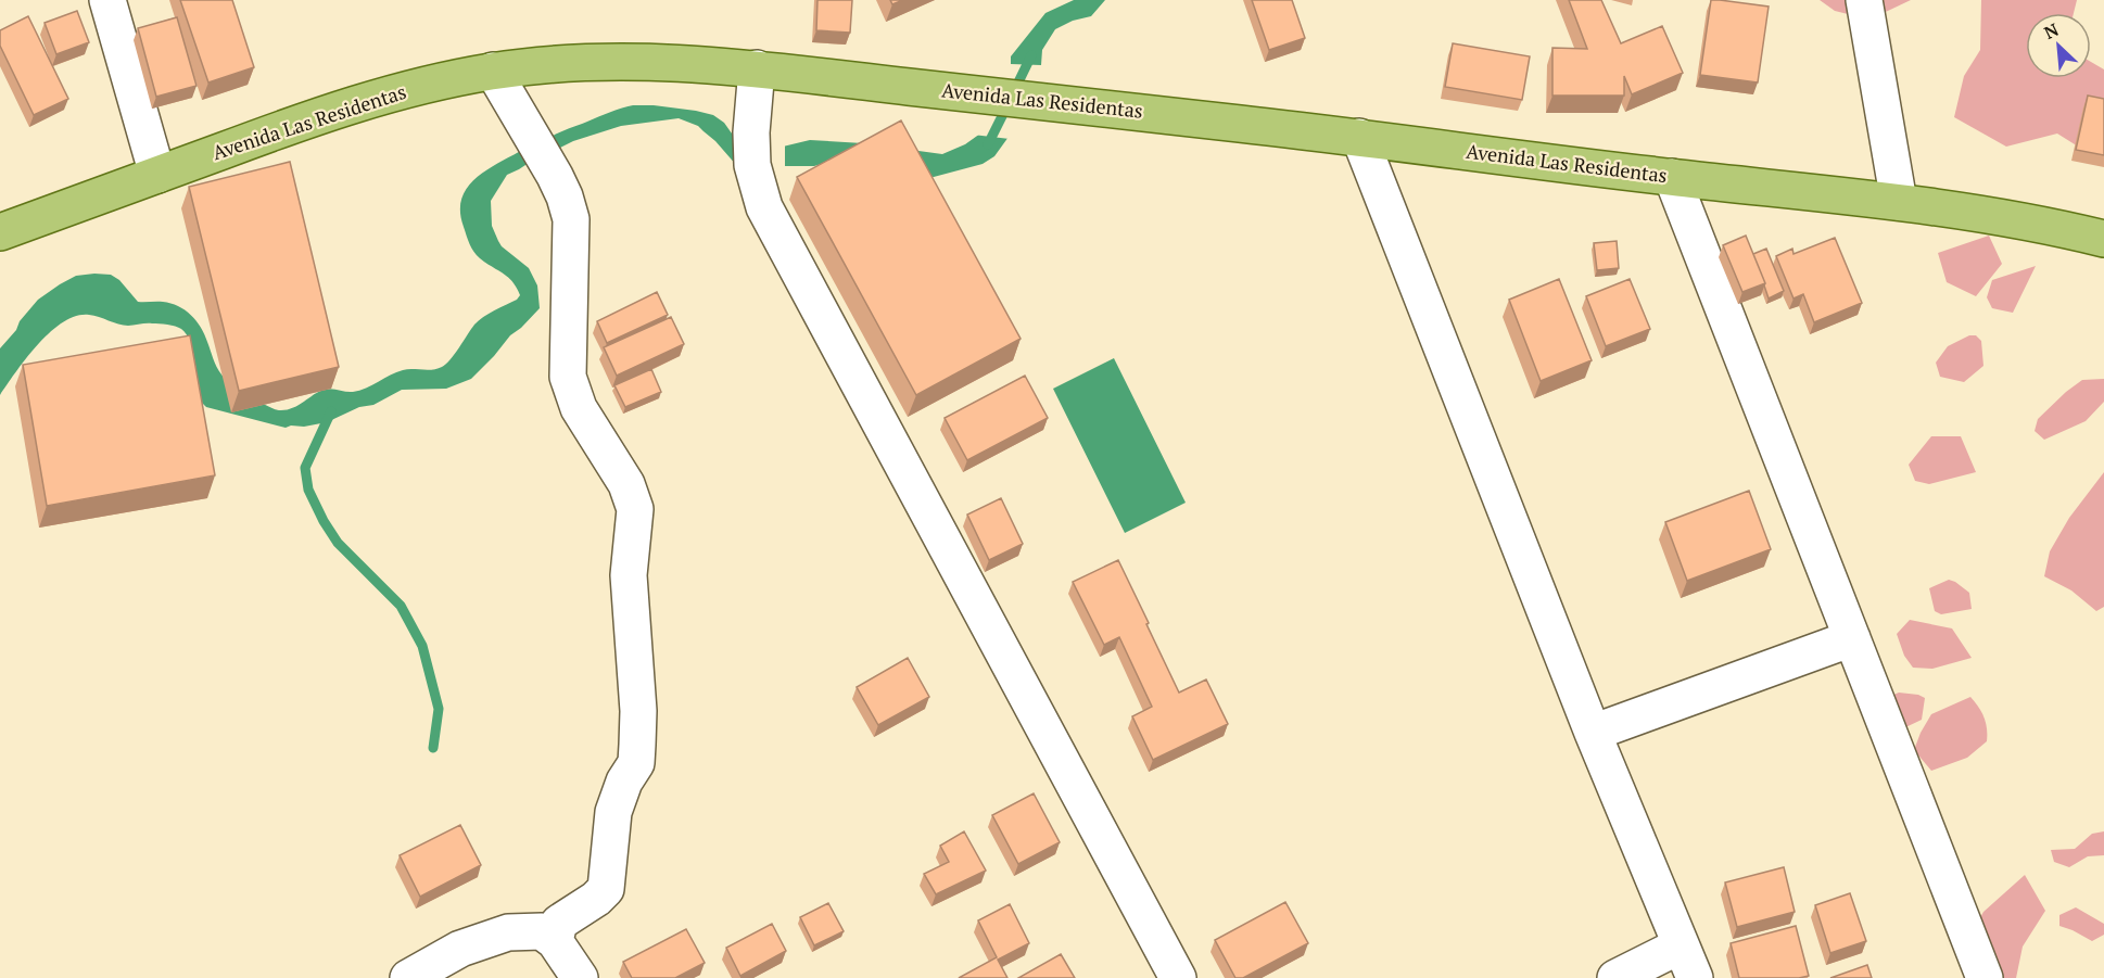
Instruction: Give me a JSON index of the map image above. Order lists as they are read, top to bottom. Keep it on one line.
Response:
{"streets":{"main road":["Avenida Las Residentas"]},"north":"top left"}
